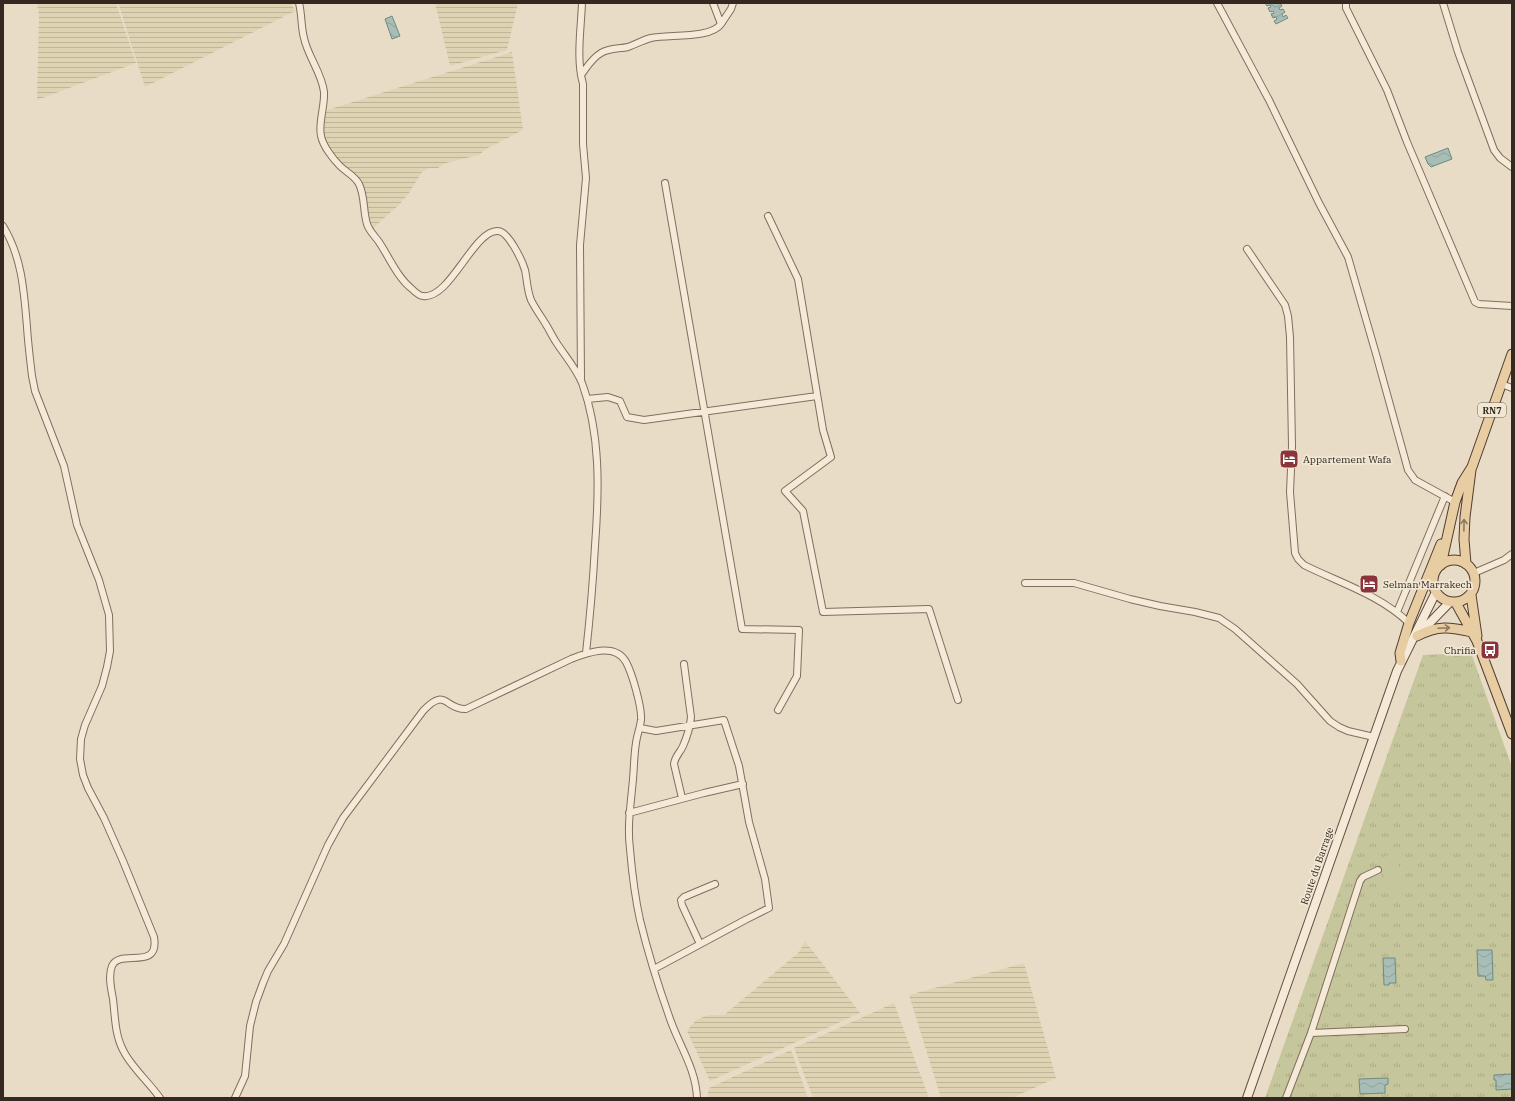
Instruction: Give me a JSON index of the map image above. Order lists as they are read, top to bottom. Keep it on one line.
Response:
{"streets":{"main road":["RN7","Route du Barrage"]},"crossings":[["RN7","Route du Barrage"]],"places":{"hotel":["Appartement Wafa","Selman Marrakech"],"bus stop":["Chrifia"]}}
